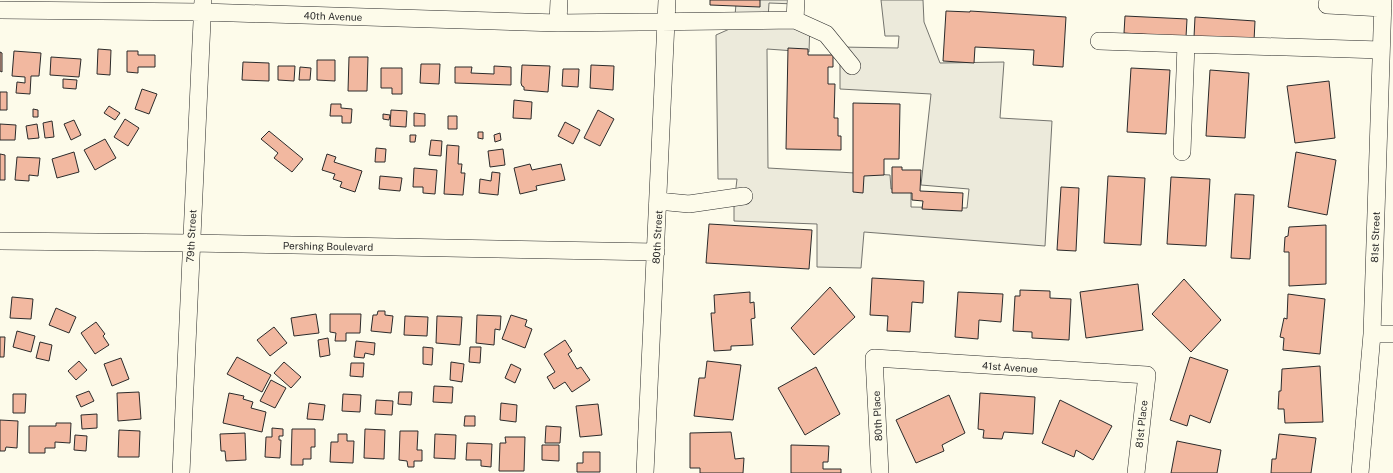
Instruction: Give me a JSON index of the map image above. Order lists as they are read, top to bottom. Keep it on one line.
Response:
{"streets":{"street":["40th Avenue","79th Street","80th Street","81st Street","Pershing Boulevard","41st Avenue","80th Place","81st Place"]},"crossings":[["40th Avenue","79th Street"],["40th Avenue","80th Street"],["79th Street","Pershing Boulevard"],["80th Street","Pershing Boulevard"],["41st Avenue","80th Place"],["41st Avenue","81st Place"]]}
